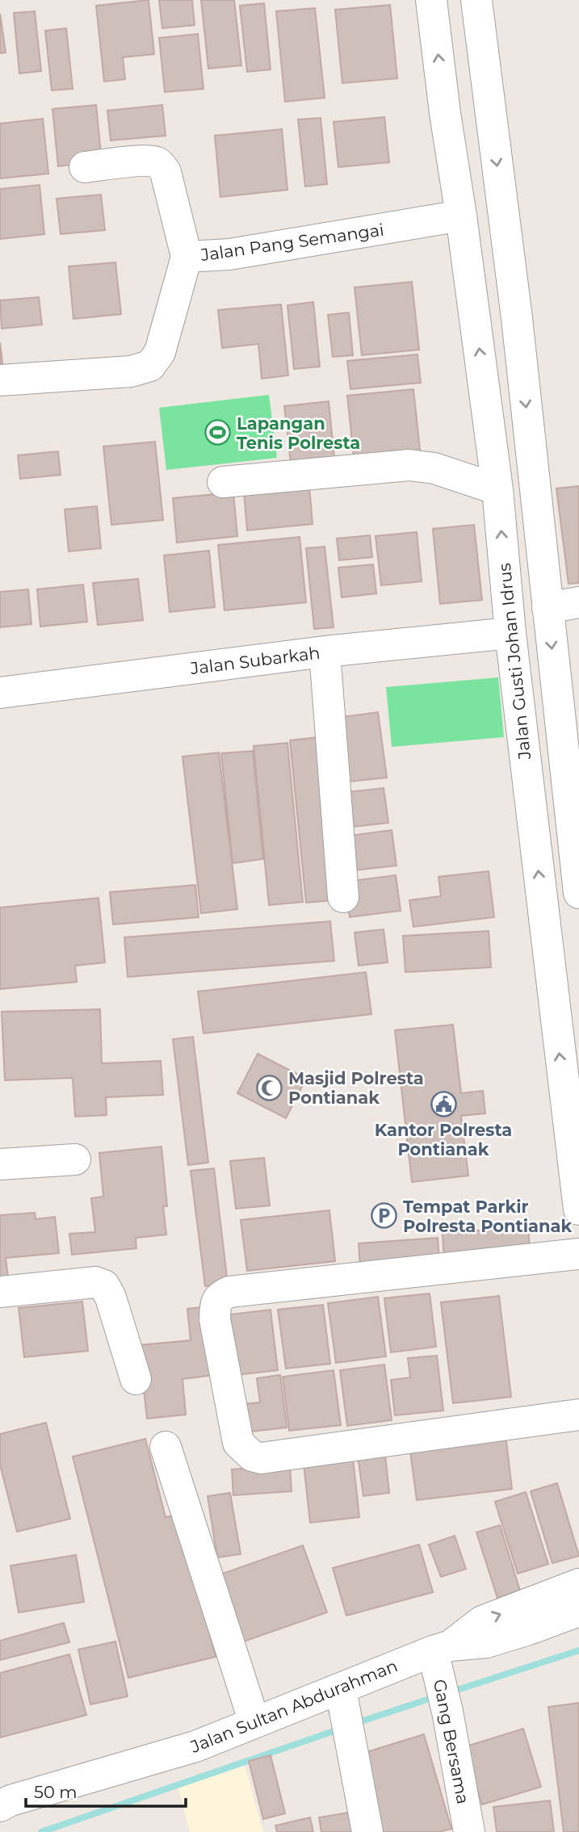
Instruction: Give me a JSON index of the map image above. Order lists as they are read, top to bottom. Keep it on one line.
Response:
{"streets":{"street":["Jalan Pang Semangai","Jalan Subarkah","Jalan Gusti Johan Idrus","Jalan Sultan Abdurahman","Gang Bersama"]},"crossings":[["Jalan Pang Semangai","Jalan Gusti Johan Idrus"],["Jalan Subarkah","Jalan Gusti Johan Idrus"],["Jalan Sultan Abdurahman","Gang Bersama"]],"places":{"sports":["Lapangan Tenis Polresta"],"mosque":["Masjid Polresta Pontianak"],"public building":["Kantor Polresta Pontianak"],"parking":["Tempat Parkir Polresta Pontianak"]},"scale_bar":"50 m"}
